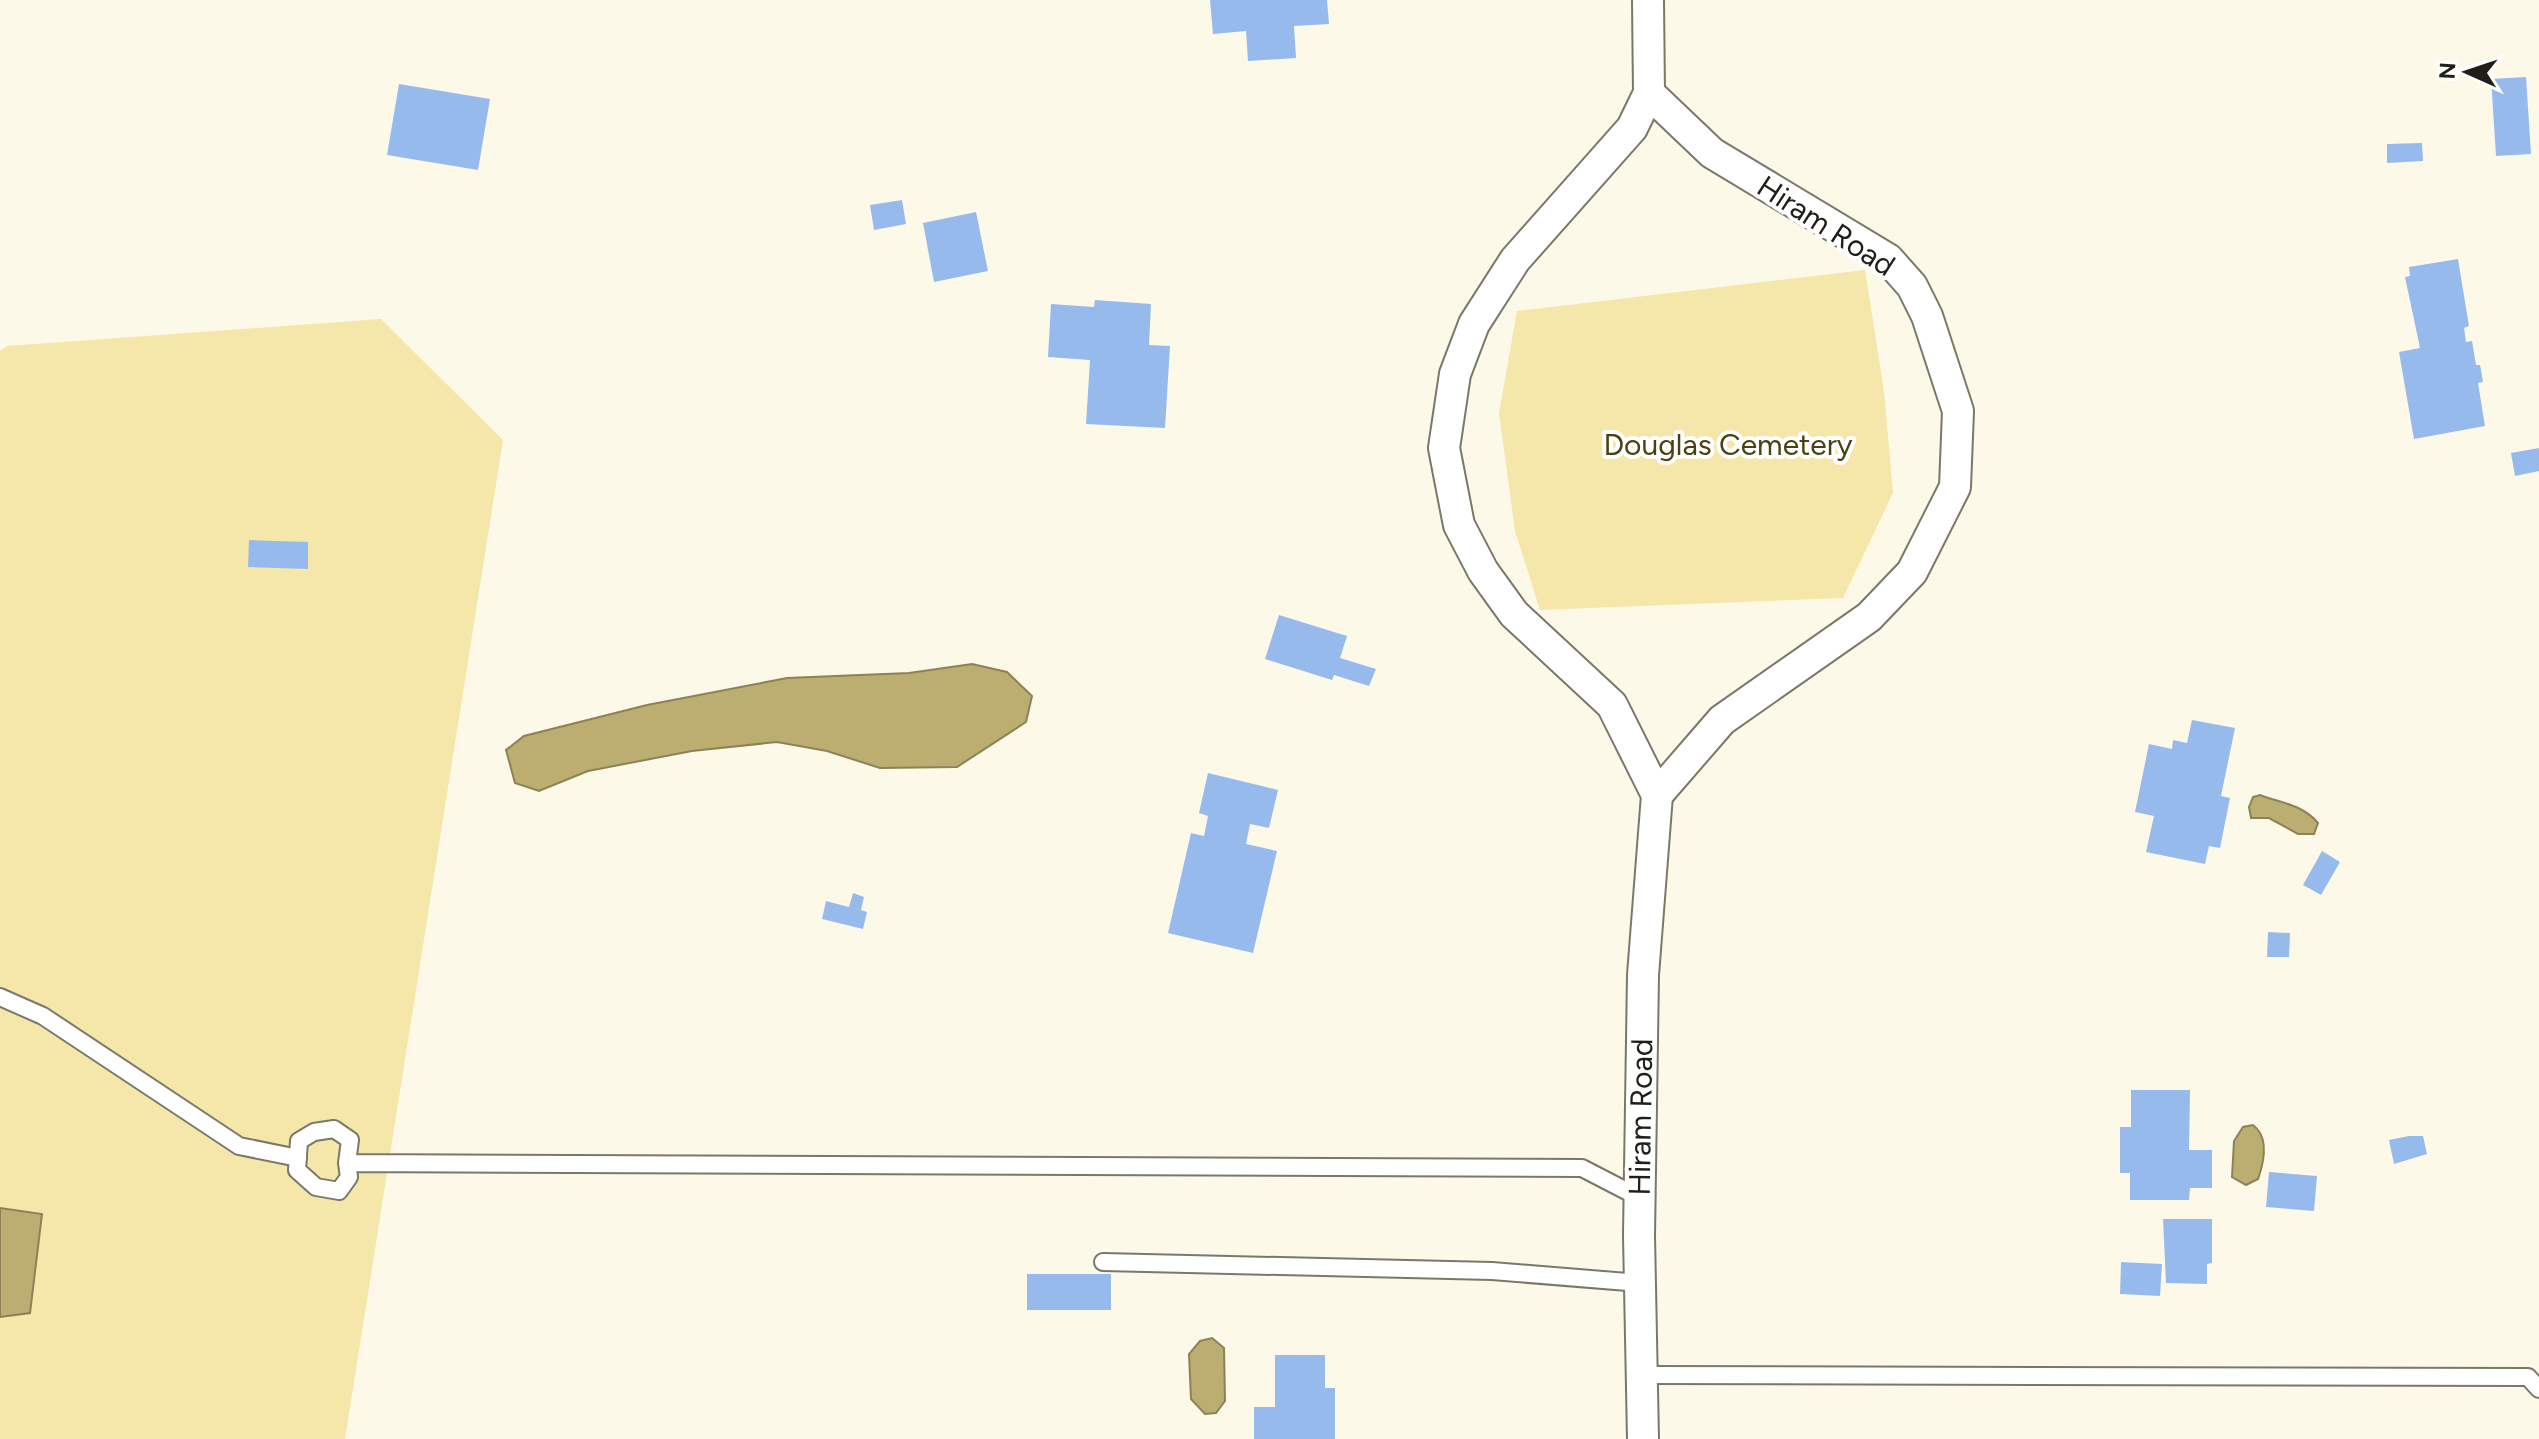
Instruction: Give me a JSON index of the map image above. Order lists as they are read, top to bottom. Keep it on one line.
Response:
{"streets":{"street":["Hiram Road"]},"parks":["Douglas Cemetery"],"north":"left"}
